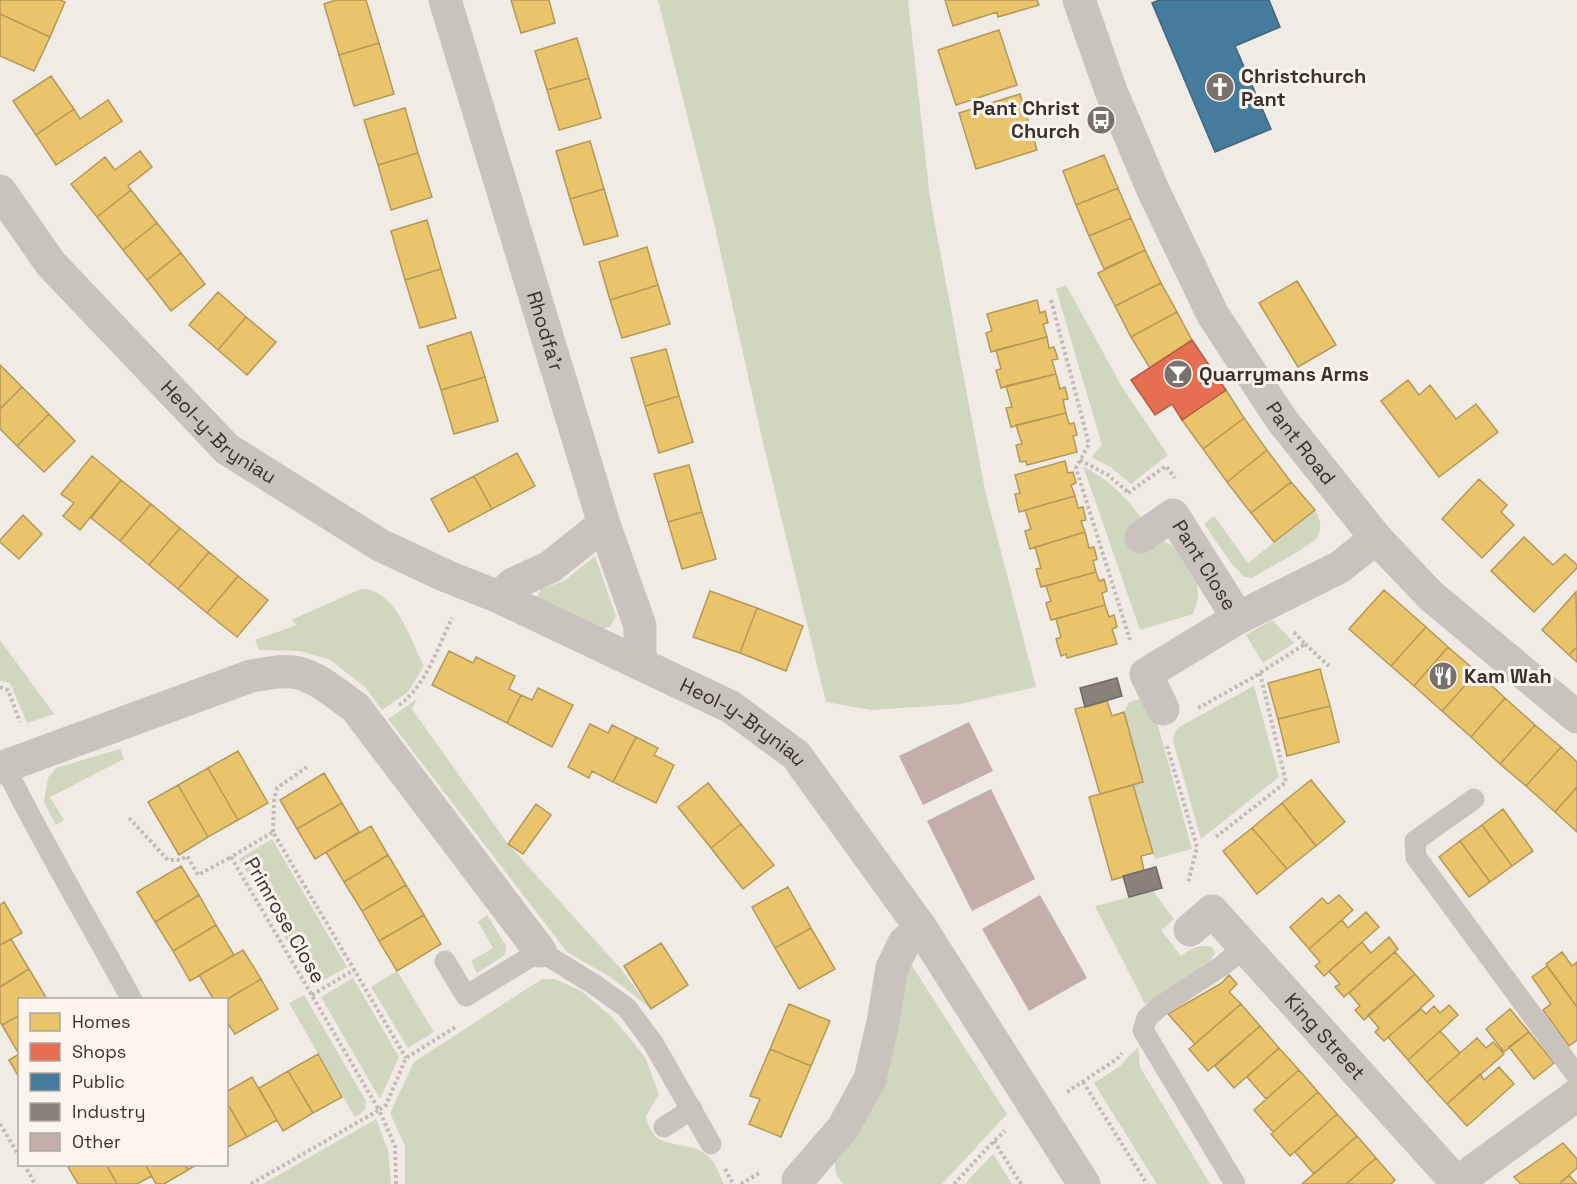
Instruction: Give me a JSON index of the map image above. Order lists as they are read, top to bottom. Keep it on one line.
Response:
{"streets":{"street":["Rhodfa'r","Heol-y-Bryniau","Pant Road","Pant Close","King Street"],"path":["Primrose Close"]},"crossings":[["Rhodfa'r","Heol-y-Bryniau"],["Pant Road","Pant Close"]],"places":{"church":["Christchurch Pant"],"bus stop":["Pant Christ Church"],"bar":["Quarrymans Arms"],"restaurant":["Kam Wah"]},"legend":["Homes","Shops","Public","Industry","Other"]}
